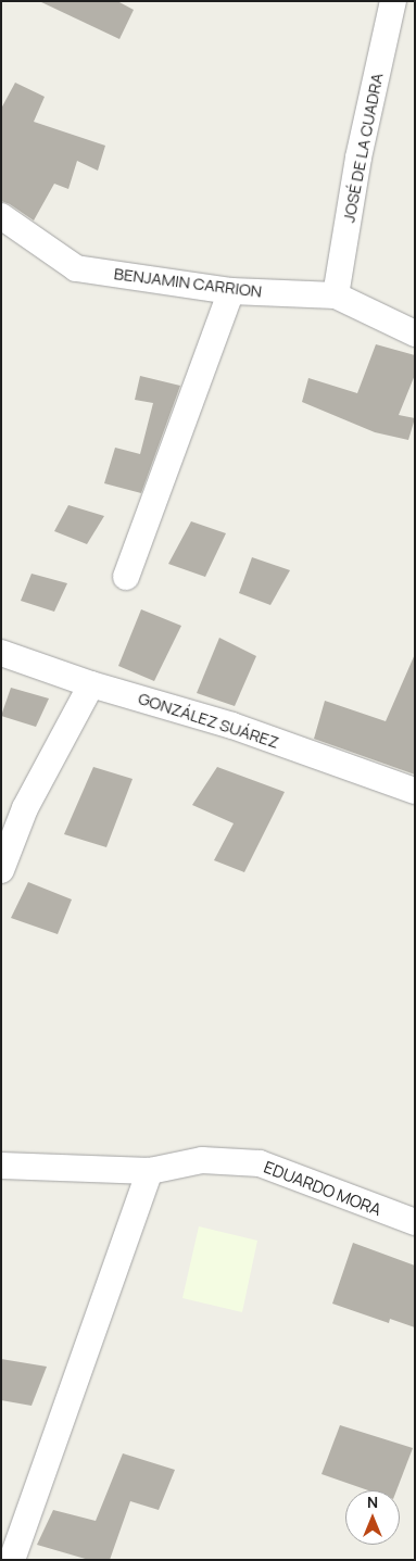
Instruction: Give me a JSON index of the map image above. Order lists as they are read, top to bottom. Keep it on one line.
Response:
{"streets":{"street":["JOSÉ DE LA CUADRA","BENJAMIN CARRION","GONZÁLEZ SUÁREZ","EDUARDO MORA"]},"crossings":[["JOSÉ DE LA CUADRA","BENJAMIN CARRION"]],"north":"top"}
